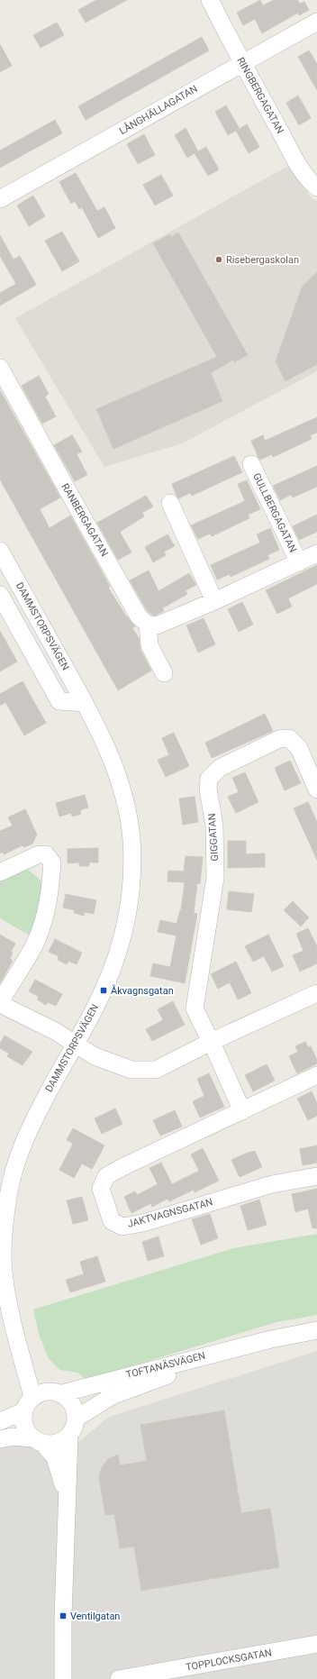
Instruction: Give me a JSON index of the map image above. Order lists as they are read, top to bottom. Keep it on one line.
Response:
{"streets":{"street":["RINGBERGAGATAN","LÅNGHÄLLAGATAN","GULLBERGAGATAN","RANBERGAGATAN","DAMMSTORPSVÄGEN","GIGGATAN","JAKTVAGNSGATAN","TOFTANÄSVÄGEN","TOPPLOCKSGATAN"]},"crossings":[["RINGBERGAGATAN","LÅNGHÄLLAGATAN"],["GULLBERGAGATAN","RANBERGAGATAN"],["DAMMSTORPSVÄGEN","TOFTANÄSVÄGEN"]],"places":{"other":["Risebergaskolan"],"transit":["Åkvagnsgatan","Ventilgatan"]}}
